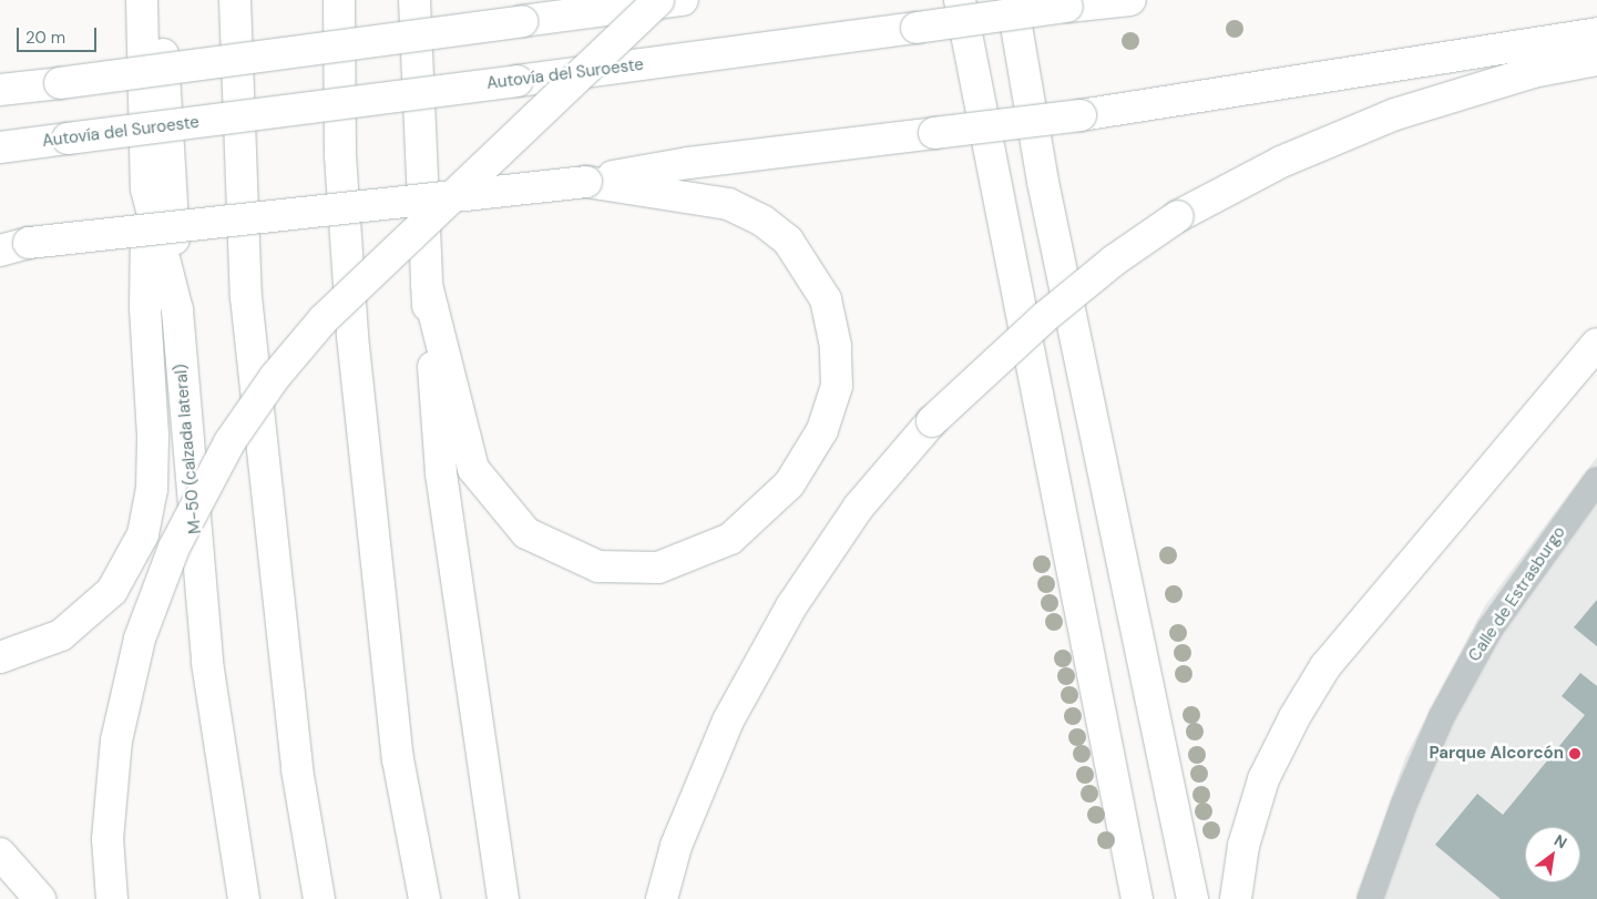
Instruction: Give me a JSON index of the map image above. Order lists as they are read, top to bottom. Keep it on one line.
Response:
{"streets":{"highway":["Autovía del Suroeste","M-50 (calzada lateral)"],"street":["Calle de Estrasburgo"]},"places":["Parque Alcorcón"],"scale_bar":"20 m","north":"top right"}
